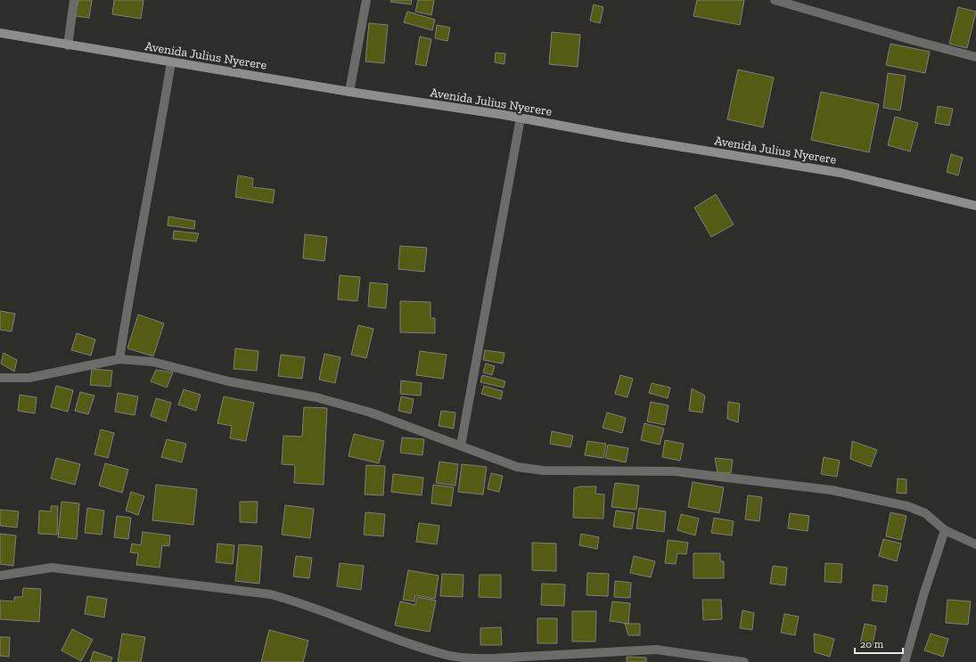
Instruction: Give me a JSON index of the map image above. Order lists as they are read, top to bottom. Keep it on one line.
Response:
{"streets":{"street":["Avenida Julius Nyerere"]},"scale_bar":"20 m"}
